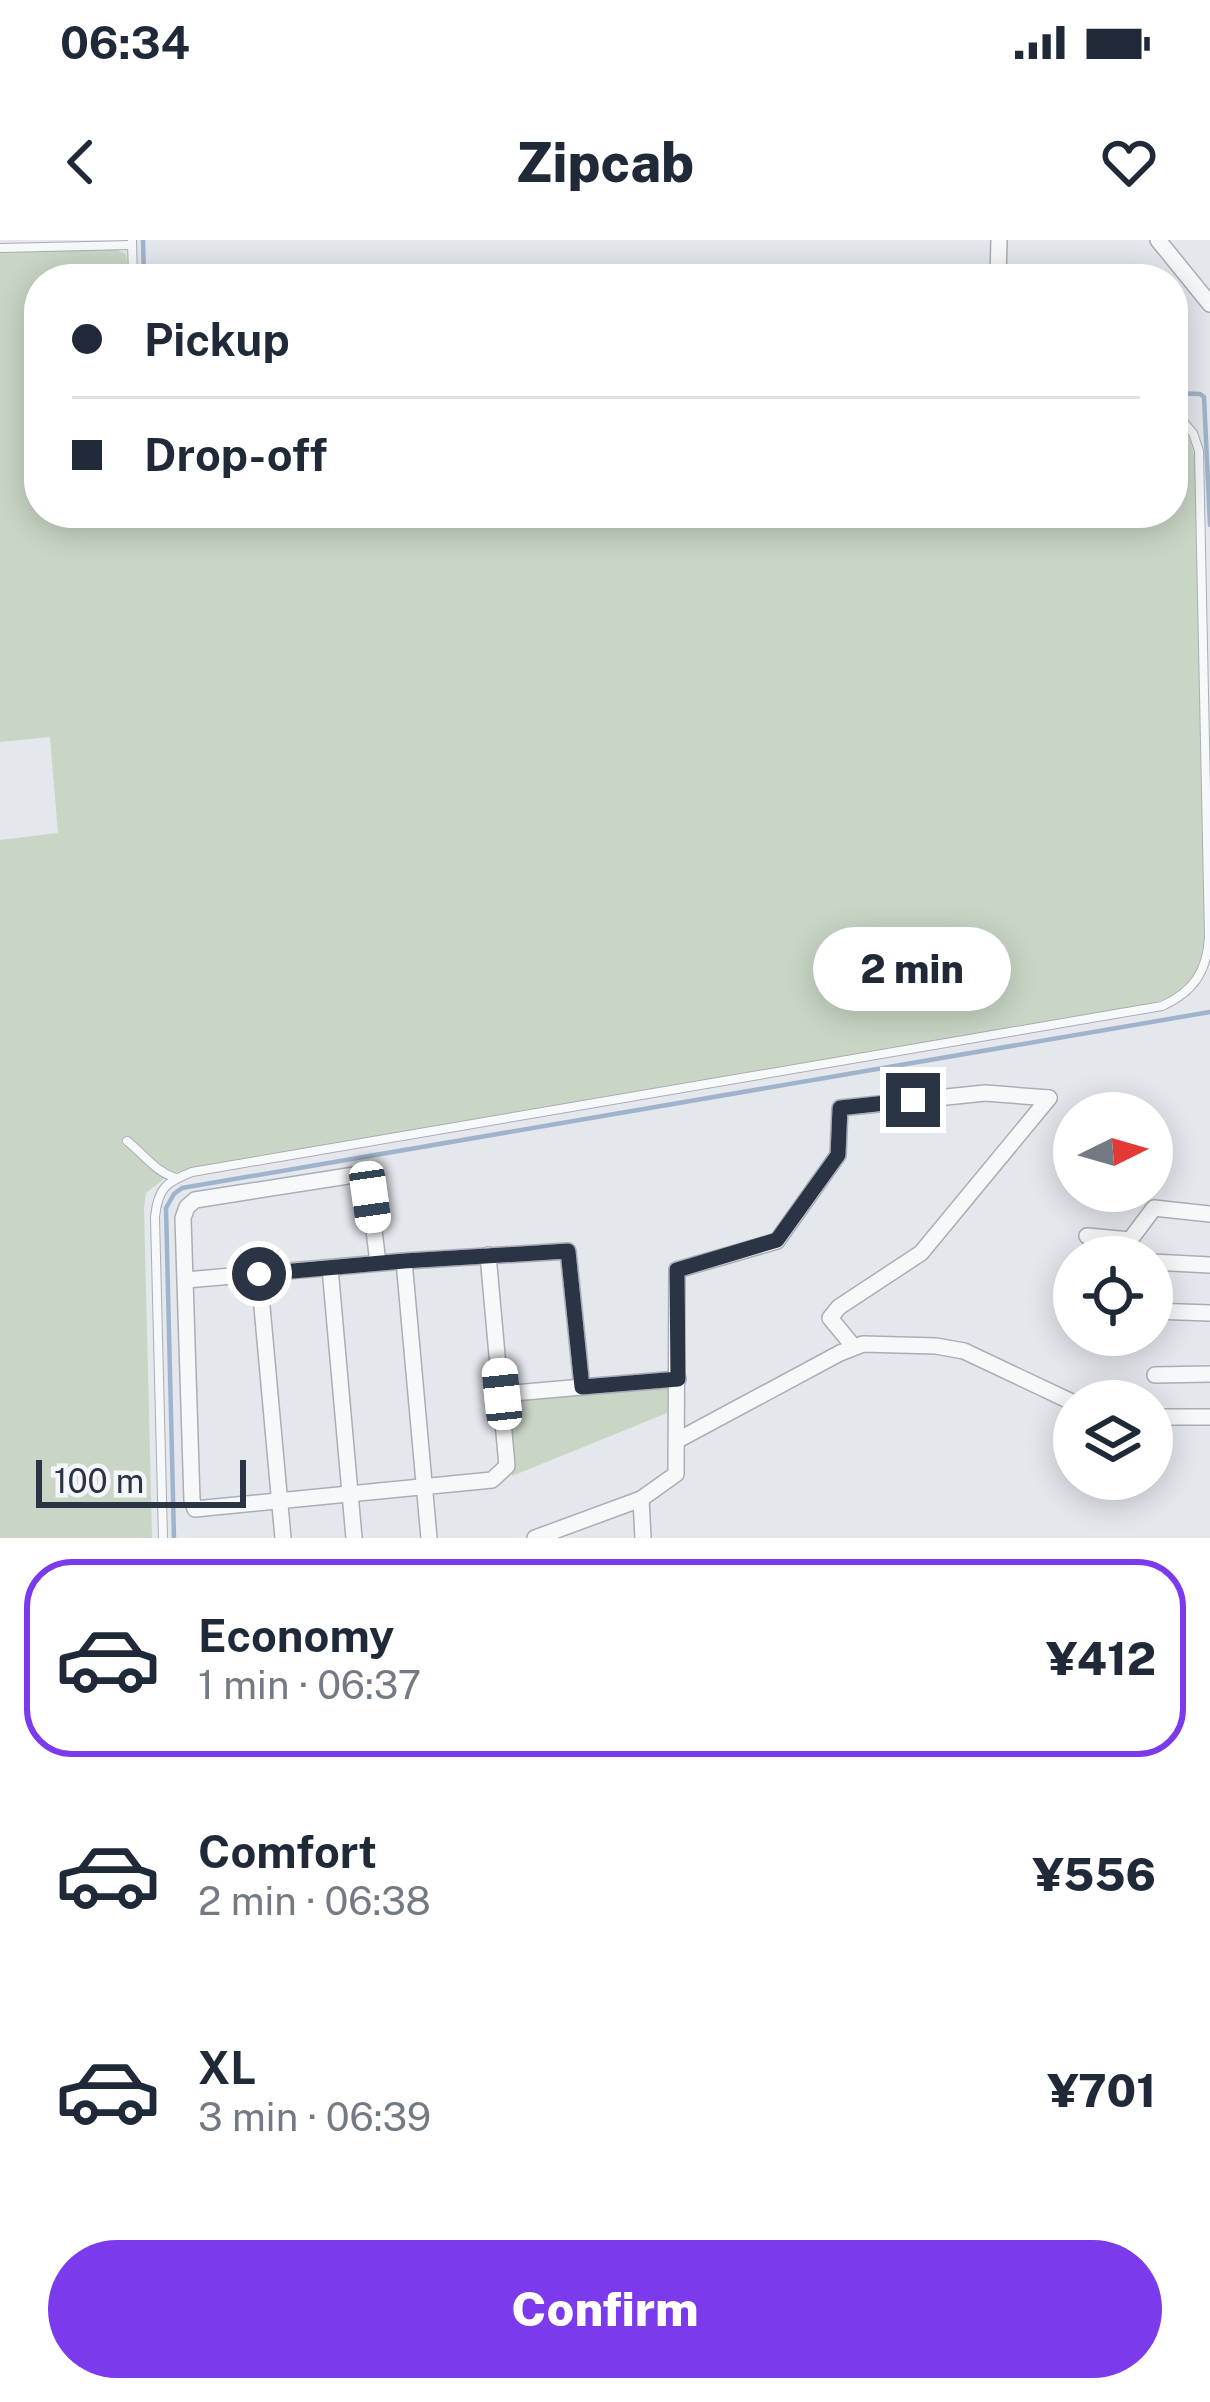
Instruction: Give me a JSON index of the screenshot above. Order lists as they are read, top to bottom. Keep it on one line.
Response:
{"scale_bar":"100 m","north":"right","page":{"status":"06:34","header":"Zipcab","banner":["Pickup","Drop-off"],"bubble":"2 min","scale":"100 m","list":[{"name":"Economy","note":"1 min · 06:37","value":"¥412"},{"name":"Comfort","note":"2 min · 06:38","value":"¥556"},{"name":"XL","note":"3 min · 06:39","value":"¥701"}],"buttons":"Confirm"}}
